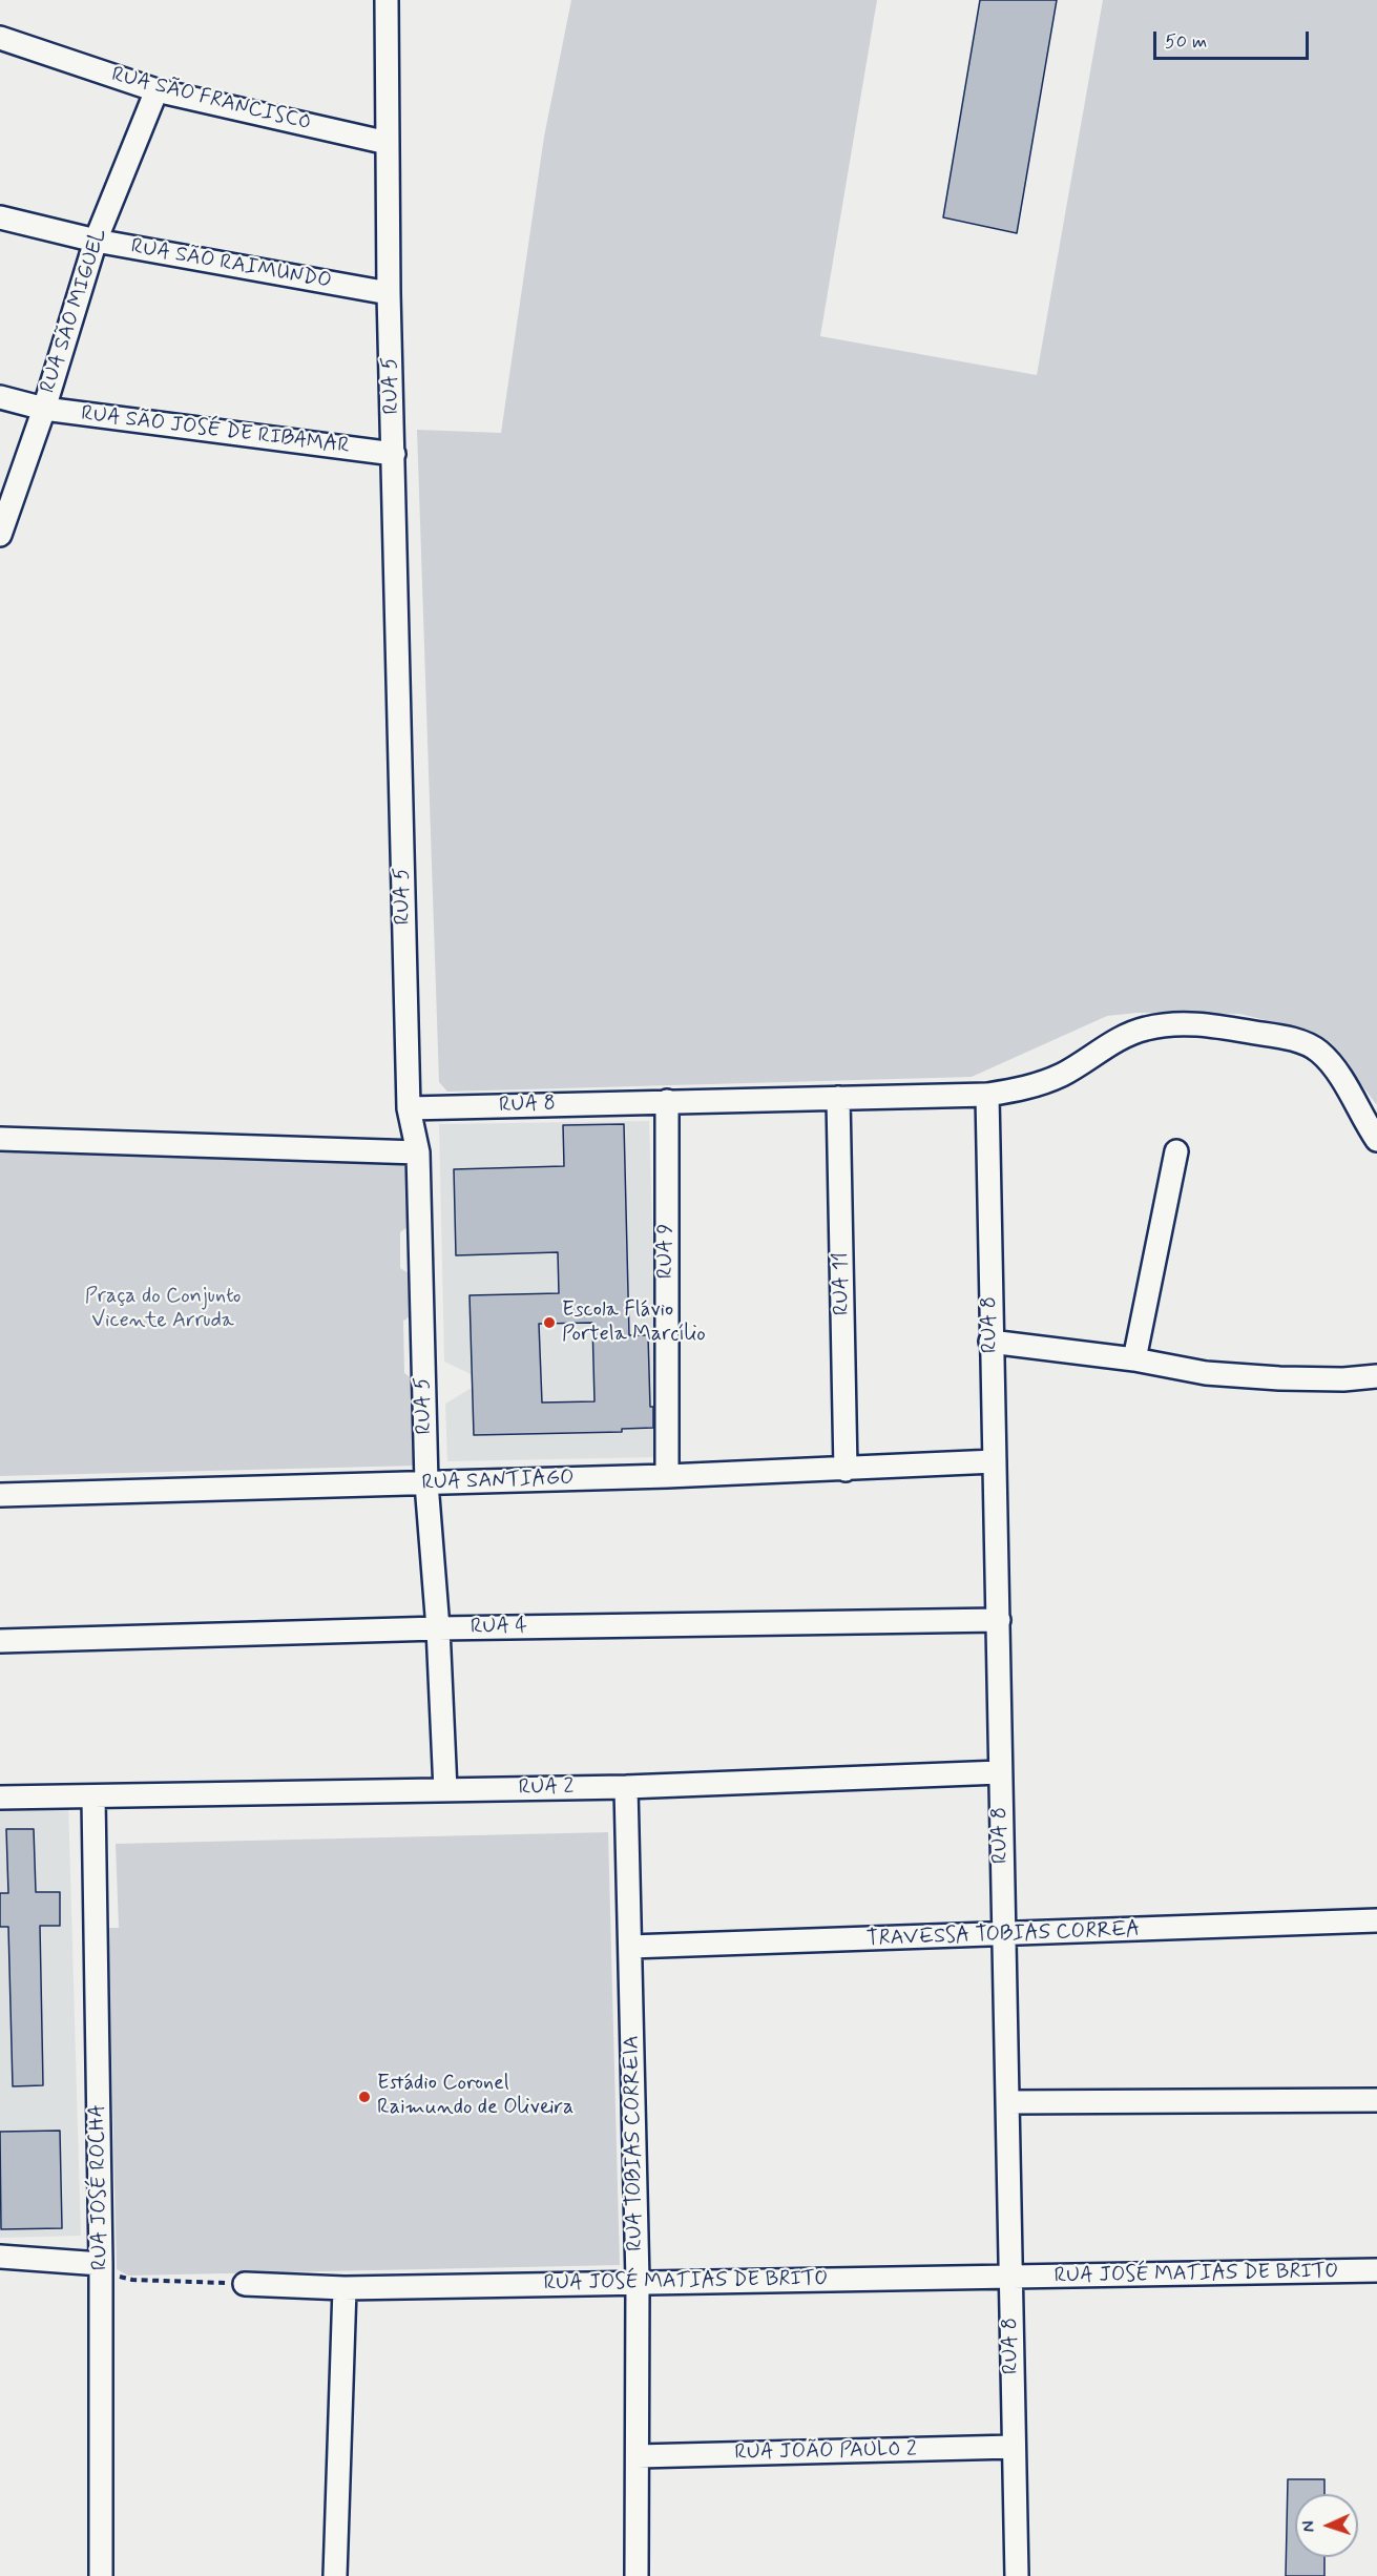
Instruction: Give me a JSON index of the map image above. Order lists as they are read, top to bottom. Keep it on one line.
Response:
{"streets":{"street":["RUA SÃO FRANCISCO","RUA SÃO RAIMUNDO","RUA SÃO MIGUEL","RUA 5","RUA SÃO JOSÉ DE RIBAMAR","RUA 8","RUA 9","RUA 11","RUA SANTIAGO","RUA 4","RUA 2","TRAVESSA TOBIAS CORREA","RUA TOBIAS CORREIA","RUA JOSÉ ROCHA","RUA JOSÉ MATIAS DE BRITO","RUA JOÃO PAULO 2"]},"crossings":[["RUA SÃO FRANCISCO","RUA SÃO MIGUEL"],["RUA SÃO FRANCISCO","RUA 5"],["RUA SÃO RAIMUNDO","RUA SÃO MIGUEL"],["RUA SÃO RAIMUNDO","RUA 5"],["RUA SÃO MIGUEL","RUA SÃO JOSÉ DE RIBAMAR"],["RUA 5","RUA SÃO JOSÉ DE RIBAMAR"],["RUA 5","RUA 8"],["RUA 5","RUA SANTIAGO"],["RUA 5","RUA 4"],["RUA 5","RUA 2"],["RUA 8","RUA 9"],["RUA 8","RUA 11"],["RUA 8","RUA SANTIAGO"],["RUA 8","RUA 4"],["RUA 8","RUA 2"],["RUA 8","TRAVESSA TOBIAS CORREA"],["RUA 8","RUA JOSÉ MATIAS DE BRITO"],["RUA 8","RUA JOÃO PAULO 2"],["RUA 9","RUA SANTIAGO"],["RUA 11","RUA SANTIAGO"],["RUA 2","RUA TOBIAS CORREIA"],["RUA 2","RUA JOSÉ ROCHA"],["TRAVESSA TOBIAS CORREA","RUA TOBIAS CORREIA"],["RUA TOBIAS CORREIA","RUA JOSÉ MATIAS DE BRITO"],["RUA TOBIAS CORREIA","RUA JOÃO PAULO 2"]],"parks":["Praça do Conjunto Vicente Arruda"],"places":["Escola Flávio Portela Marcílio","Estádio Coronel Raimundo de Oliveira"],"scale_bar":"50 m","north":"left"}
